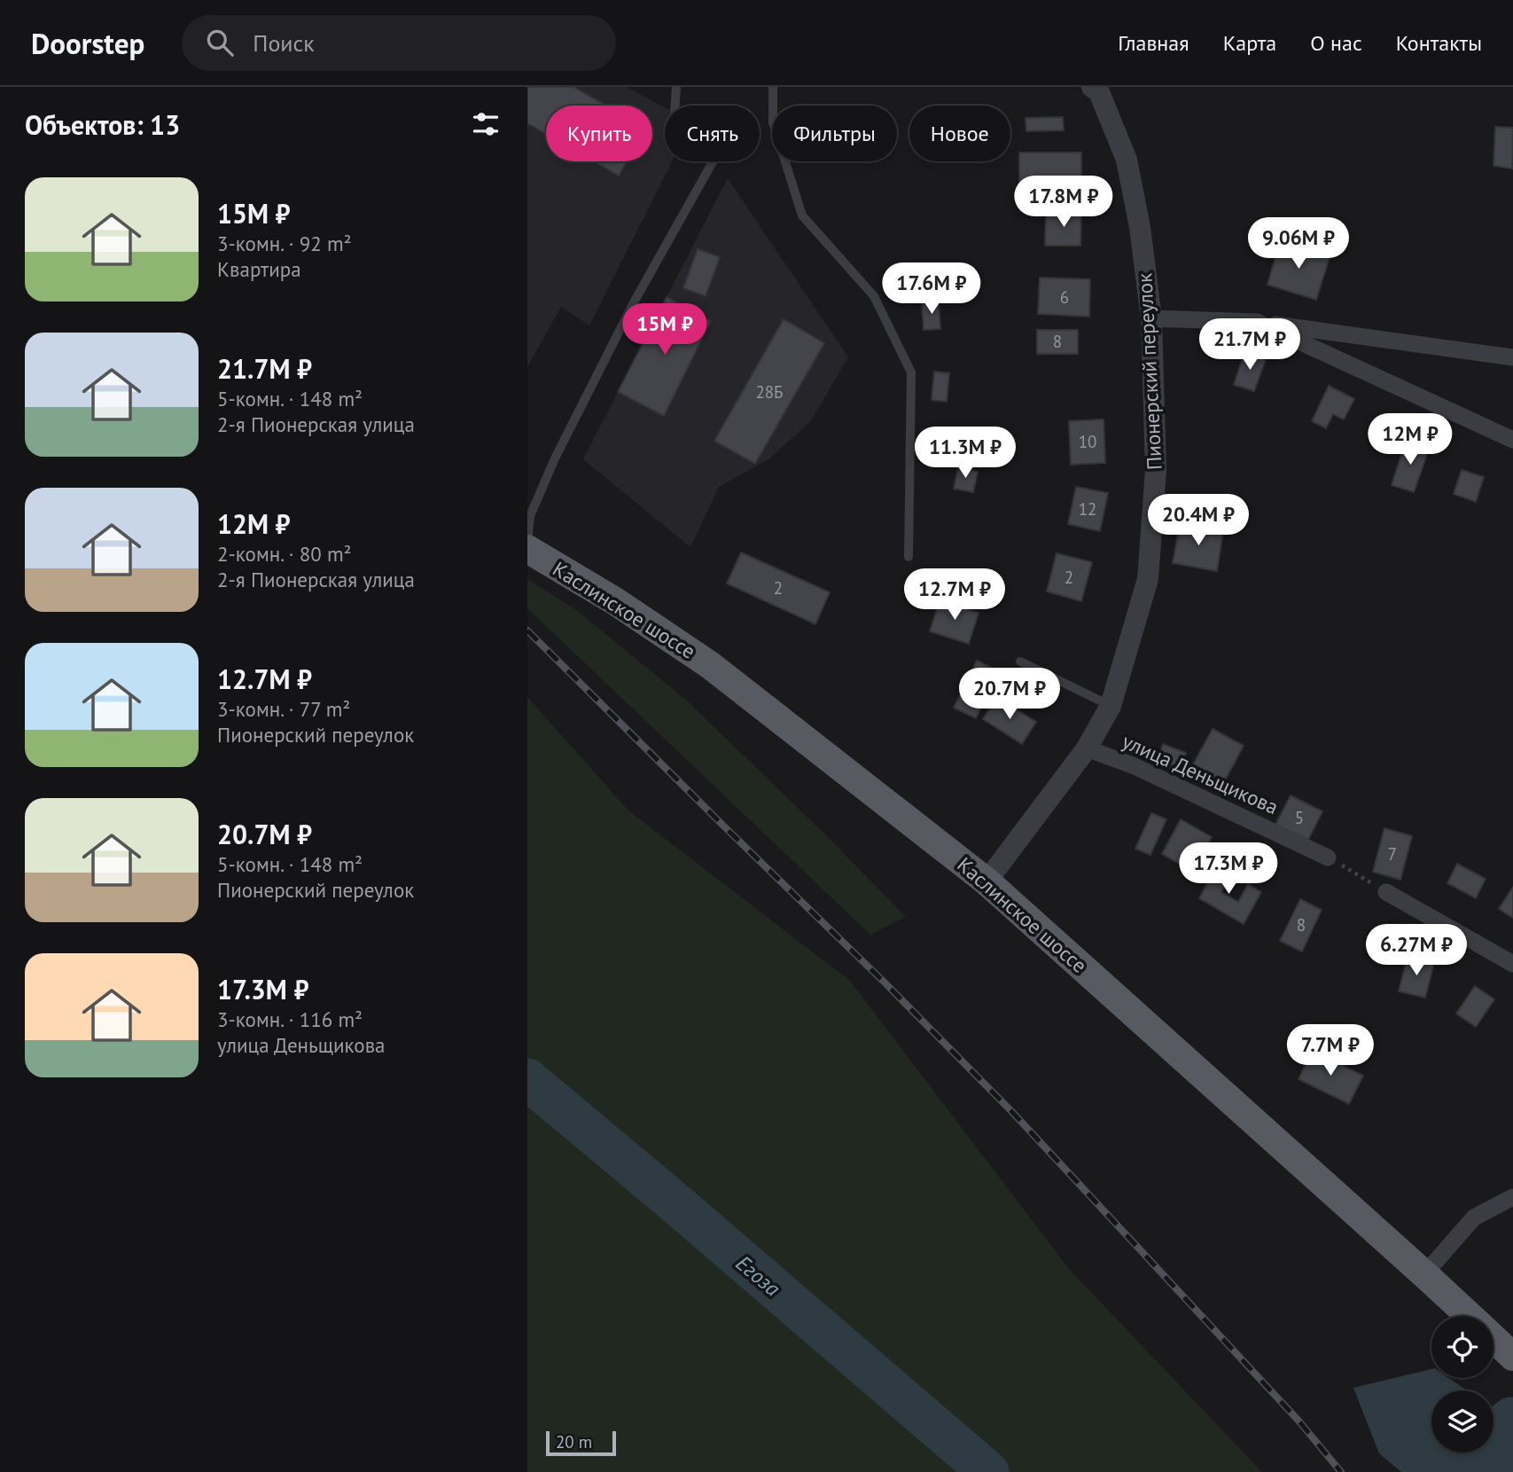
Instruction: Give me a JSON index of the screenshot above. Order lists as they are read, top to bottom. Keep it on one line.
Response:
{"streets":{"main road":["Каслинское шоссе"],"street":["Пионерский переулок","улица Деньщикова"]},"crossings":[["Пионерский переулок","Каслинское шоссе"],["Пионерский переулок","улица Деньщикова"]],"water":["Егоза"],"house_numbers":["6","8","28Б","10","12","2","2","5","7","8"],"scale_bar":"20 m","page":{"header":"Doorstep","search":"Поиск","nav":["Главная","Карта","О нас","Контакты"],"heading":"Объектов: 13","chip":["Купить","Снять","Фильтры","Новое"],"list":[{"name":"15M ₽","note":"3-комн. · 92 m² · Квартира"},{"name":"21.7M ₽","note":"5-комн. · 148 m² · 2-я Пионерская улица"},{"name":"12M ₽","note":"2-комн. · 80 m² · 2-я Пионерская улица"},{"name":"12.7M ₽","note":"3-комн. · 77 m² · Пионерский переулок"},{"name":"20.7M ₽","note":"5-комн. · 148 m² · Пионерский переулок"},{"name":"17.3M ₽","note":"3-комн. · 116 m² · улица Деньщикова"}],"price":["17.8M ₽","9.06M ₽","17.6M ₽","15M ₽","21.7M ₽","12M ₽","11.3M ₽","20.4M ₽","12.7M ₽","20.7M ₽","17.3M ₽","6.27M ₽","7.7M ₽"],"scale":"20 m"}}
